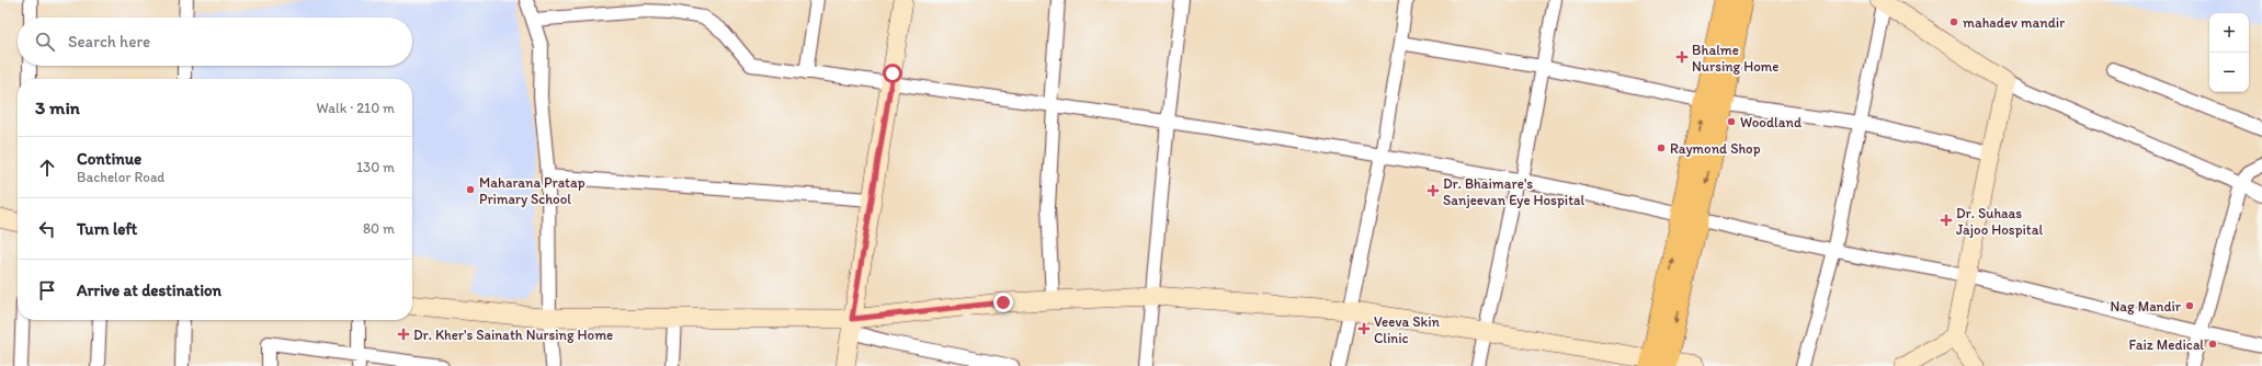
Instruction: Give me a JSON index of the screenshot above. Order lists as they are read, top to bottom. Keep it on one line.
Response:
{"places":{"other":["mahadev mandir","Woodland","Raymond Shop","Maharana Pratap Primary School","Nag Mandir","Faiz Medical"],"health":["Bhalme Nursing Home","Dr. Bhaimare's Sanjeevan Eye Hospital","Dr. Suhaas Jajoo Hospital","Veeva Skin Clinic","Dr. Kher's Sainath Nursing Home"]},"page":{"map_buttons":["+","−"],"search":"Search here","heading":["3 min","Walk · 210 m"],"list":[["Continue","Bachelor Road","130 m"],["Turn left","80 m"],"Arrive at destination"]}}
